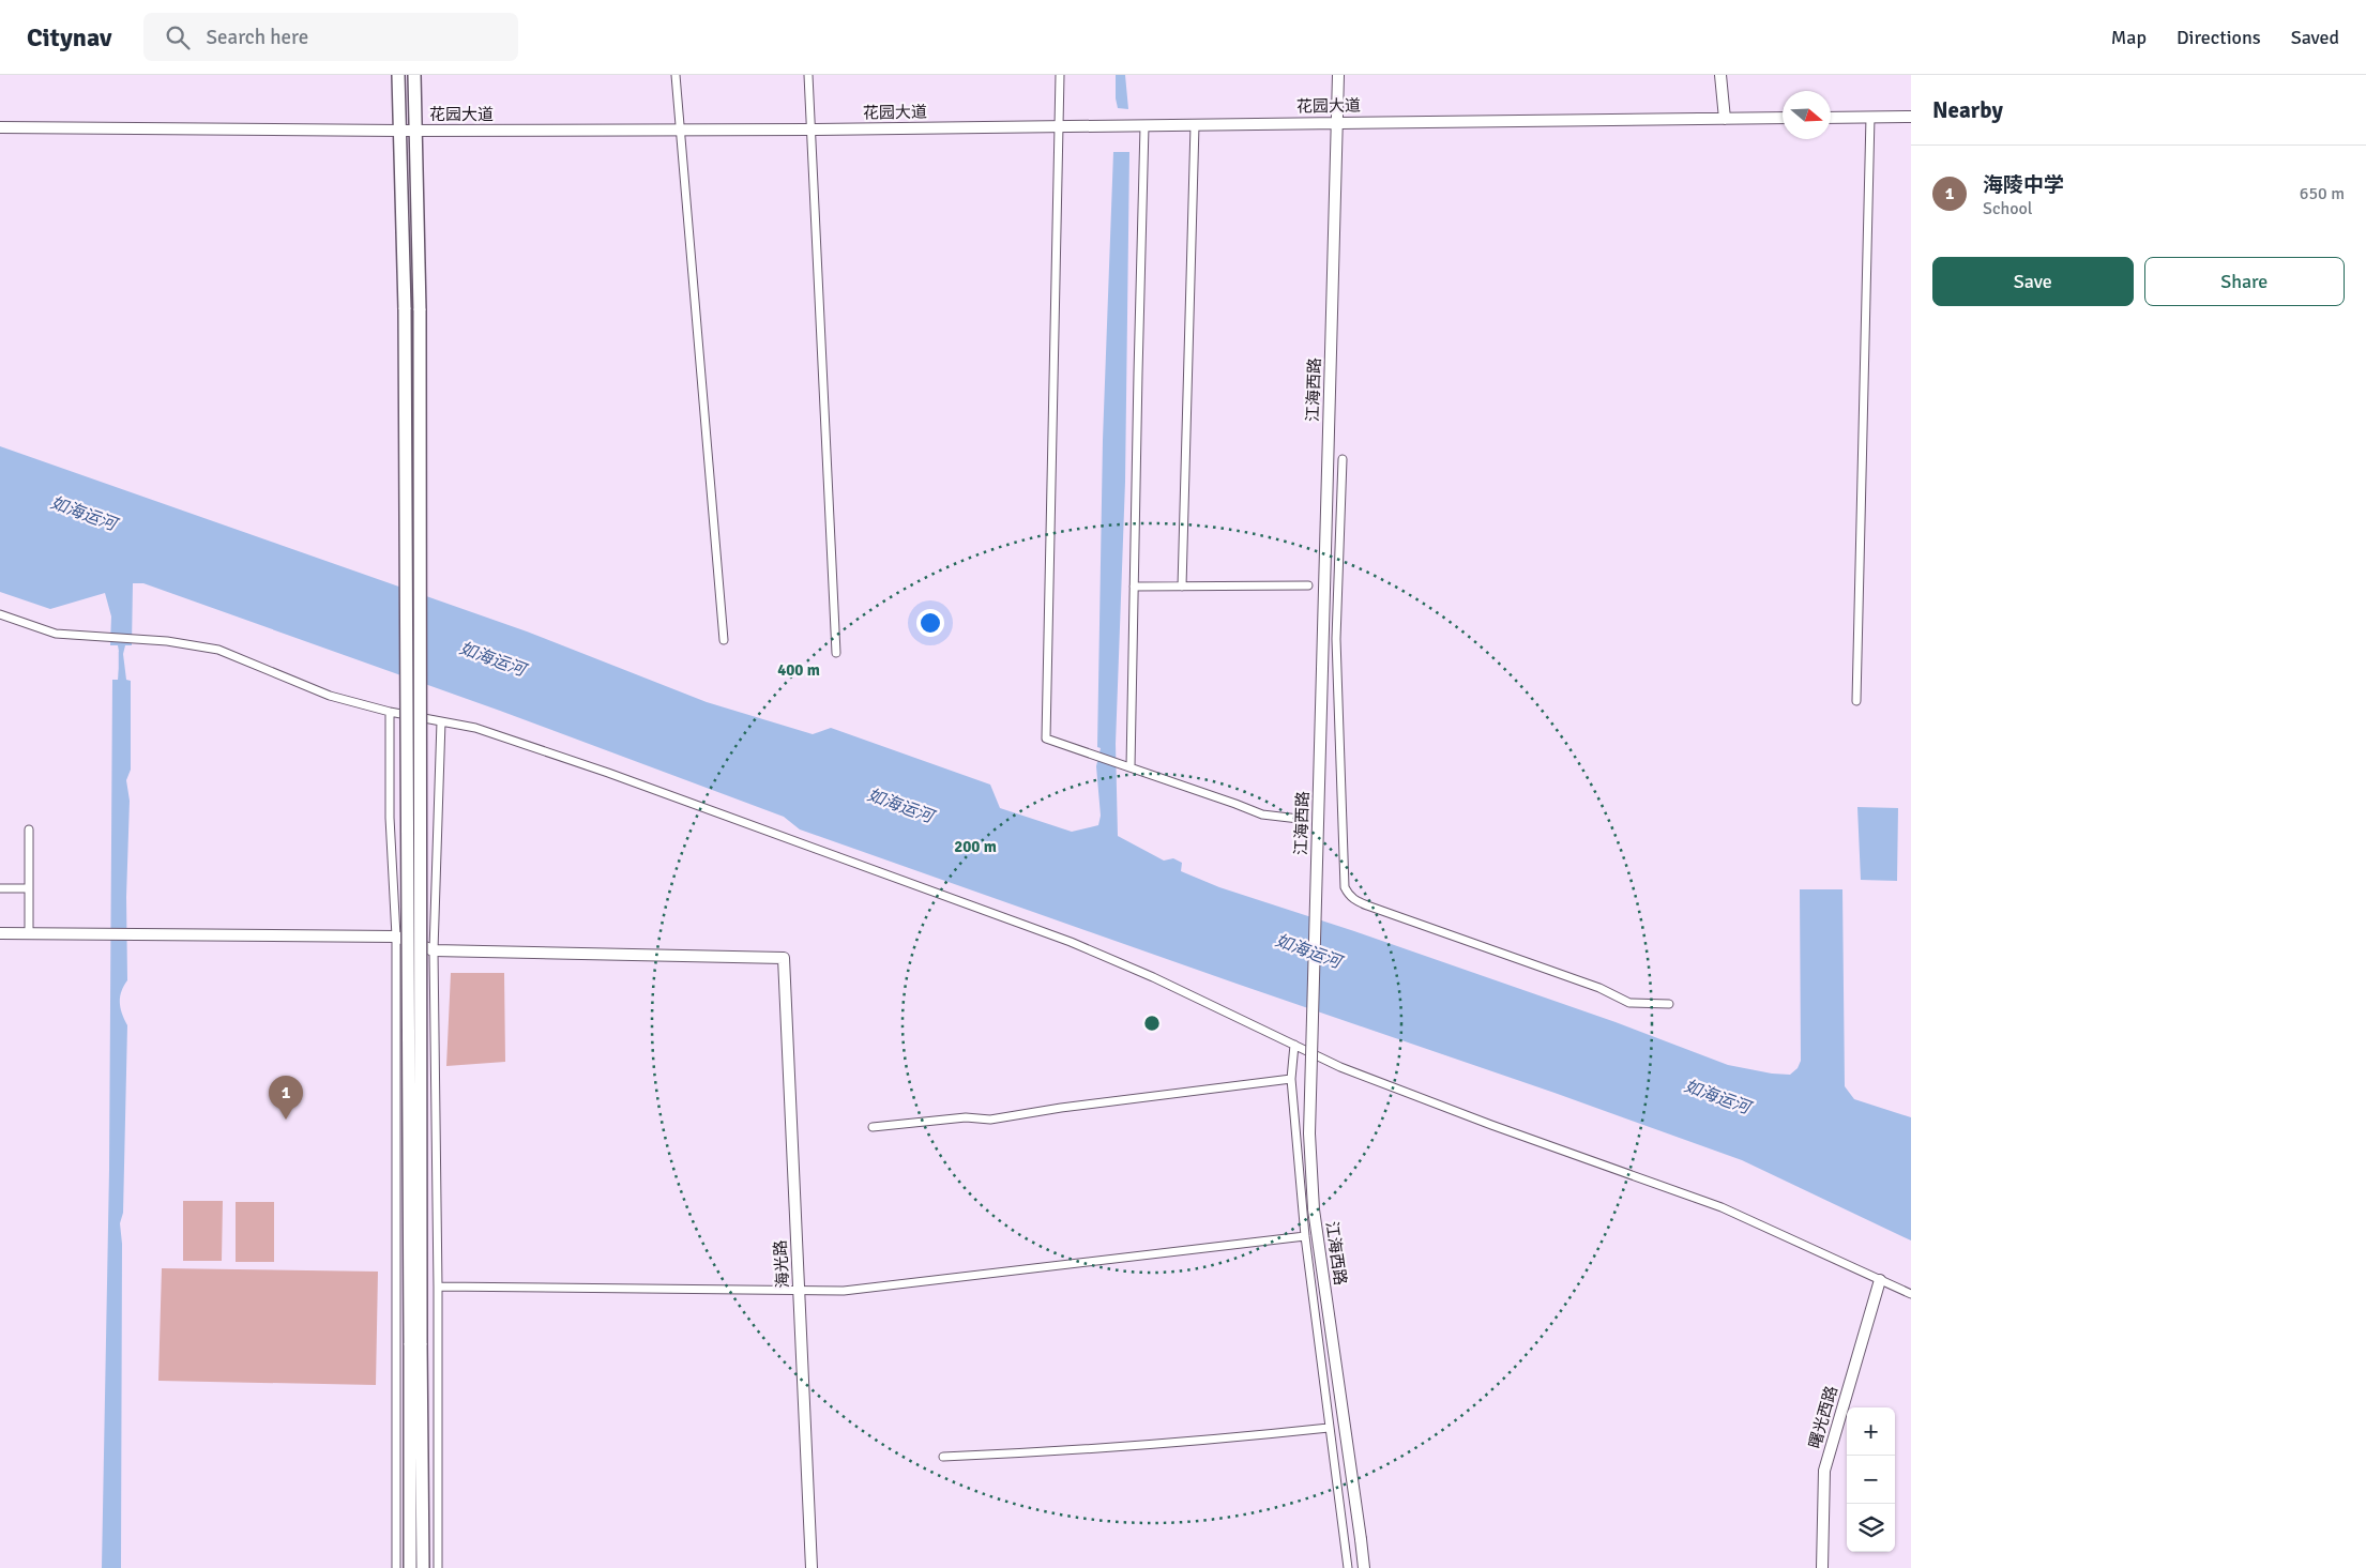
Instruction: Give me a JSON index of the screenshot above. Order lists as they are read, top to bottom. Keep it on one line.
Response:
{"streets":{"street":["花园大道","江海西路","海光路","曙光西路"]},"crossings":[["花园大道","江海西路"]],"water":["如海运河"],"north":"right","page":{"header":"Citynav","search":"Search here","nav":["Map","Directions","Saved"],"heading":"Nearby","list":[{"mark":"1","name":"海陵中学","note":"School","value":"650 m"}],"buttons":["Save","Share"],"pins":"1","map_buttons":["+","−"]},"rings":["400 m","200 m"]}
